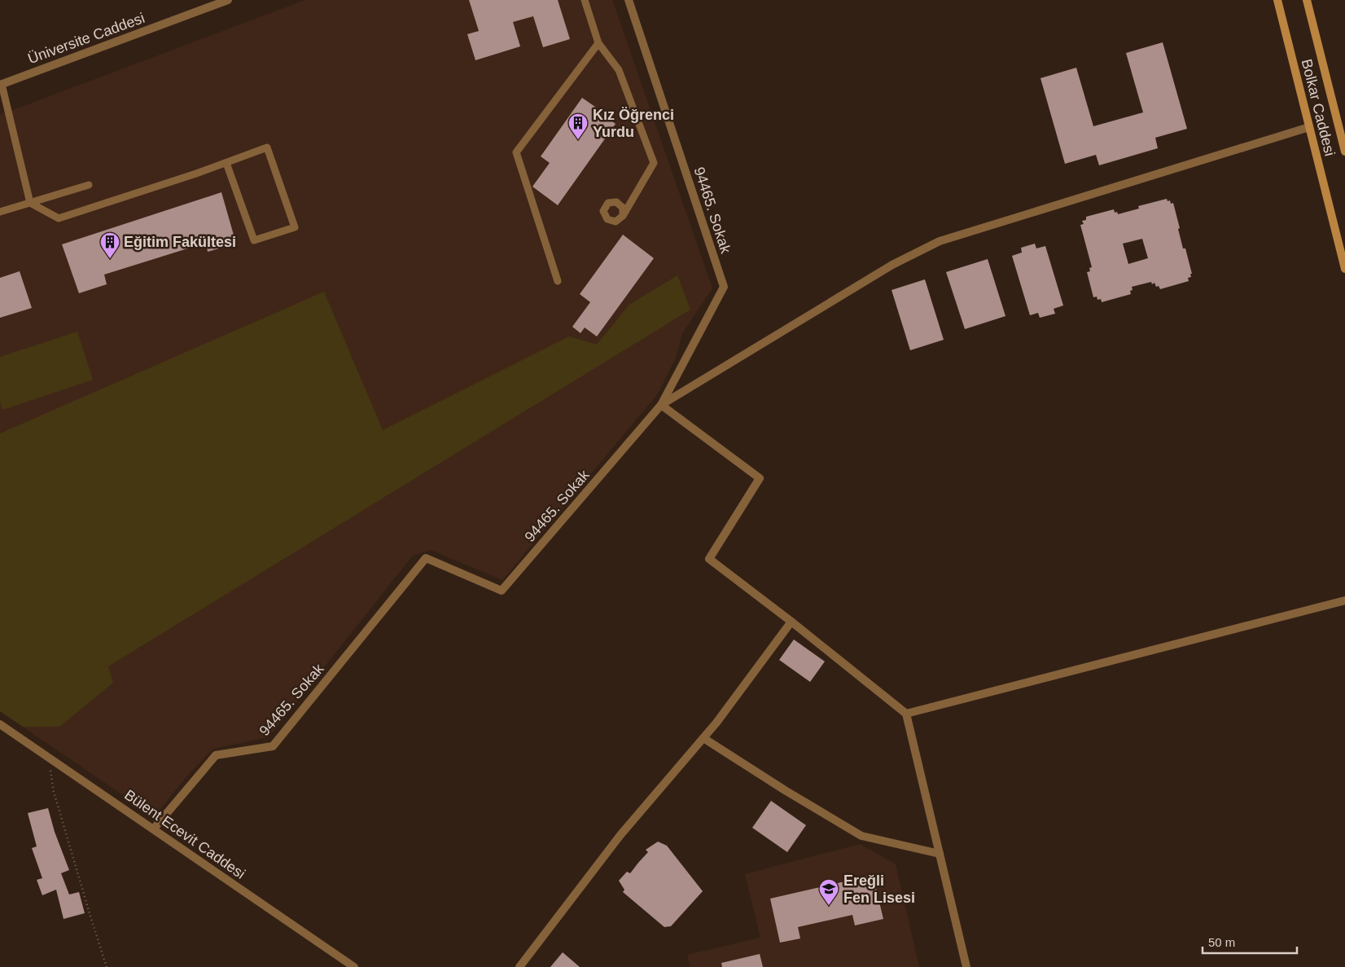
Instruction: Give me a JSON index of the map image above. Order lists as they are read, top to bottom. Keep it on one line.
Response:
{"streets":{"main road":["Bolkar Caddesi"],"street":["Üniversite Caddesi","94465. Sokak","Bülent Ecevit Caddesi"]},"crossings":[["94465. Sokak","Bülent Ecevit Caddesi"]],"places":{"building":["Kız Öğrenci Yurdu","Eğitim Fakültesi"],"school or university":["Ereğli Fen Lisesi"]},"scale_bar":"50 m"}
